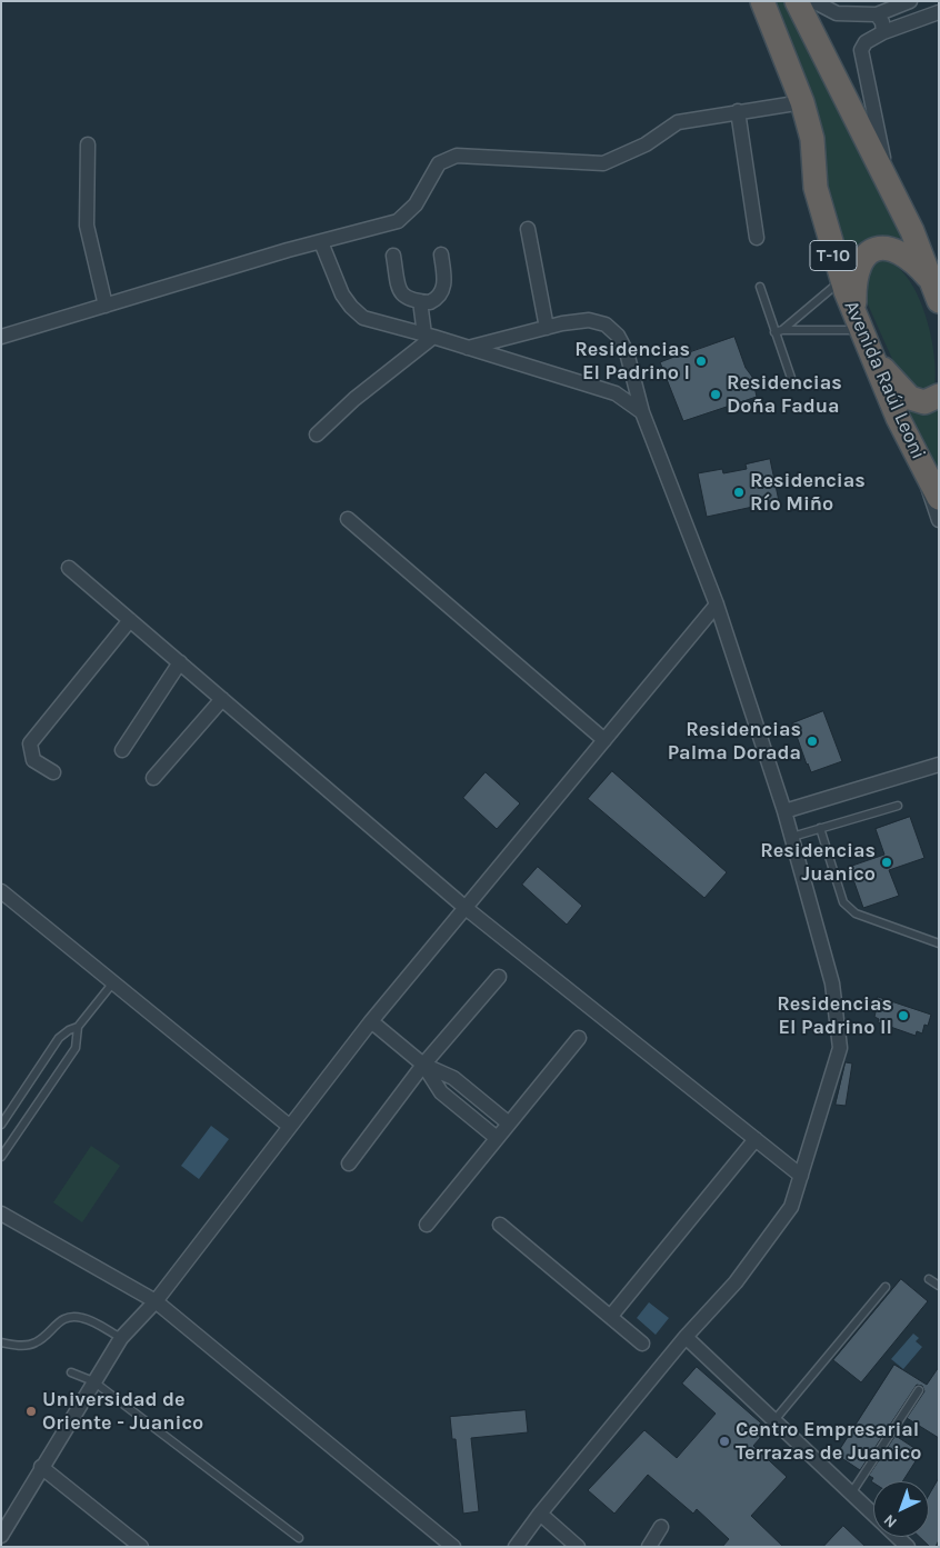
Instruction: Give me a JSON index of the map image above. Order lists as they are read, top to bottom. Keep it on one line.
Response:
{"streets":{"highway":["T-10","Avenida Raúl Leoni"]},"places":["Residencias El Padrino I","Residencias Doña Fadua","Residencias Río Miño","Residencias Palma Dorada","Residencias Juanico","Residencias El Padrino II","Universidad de Oriente - Juanico","Centro Empresarial Terrazas de Juanico"],"north":"bottom left"}
